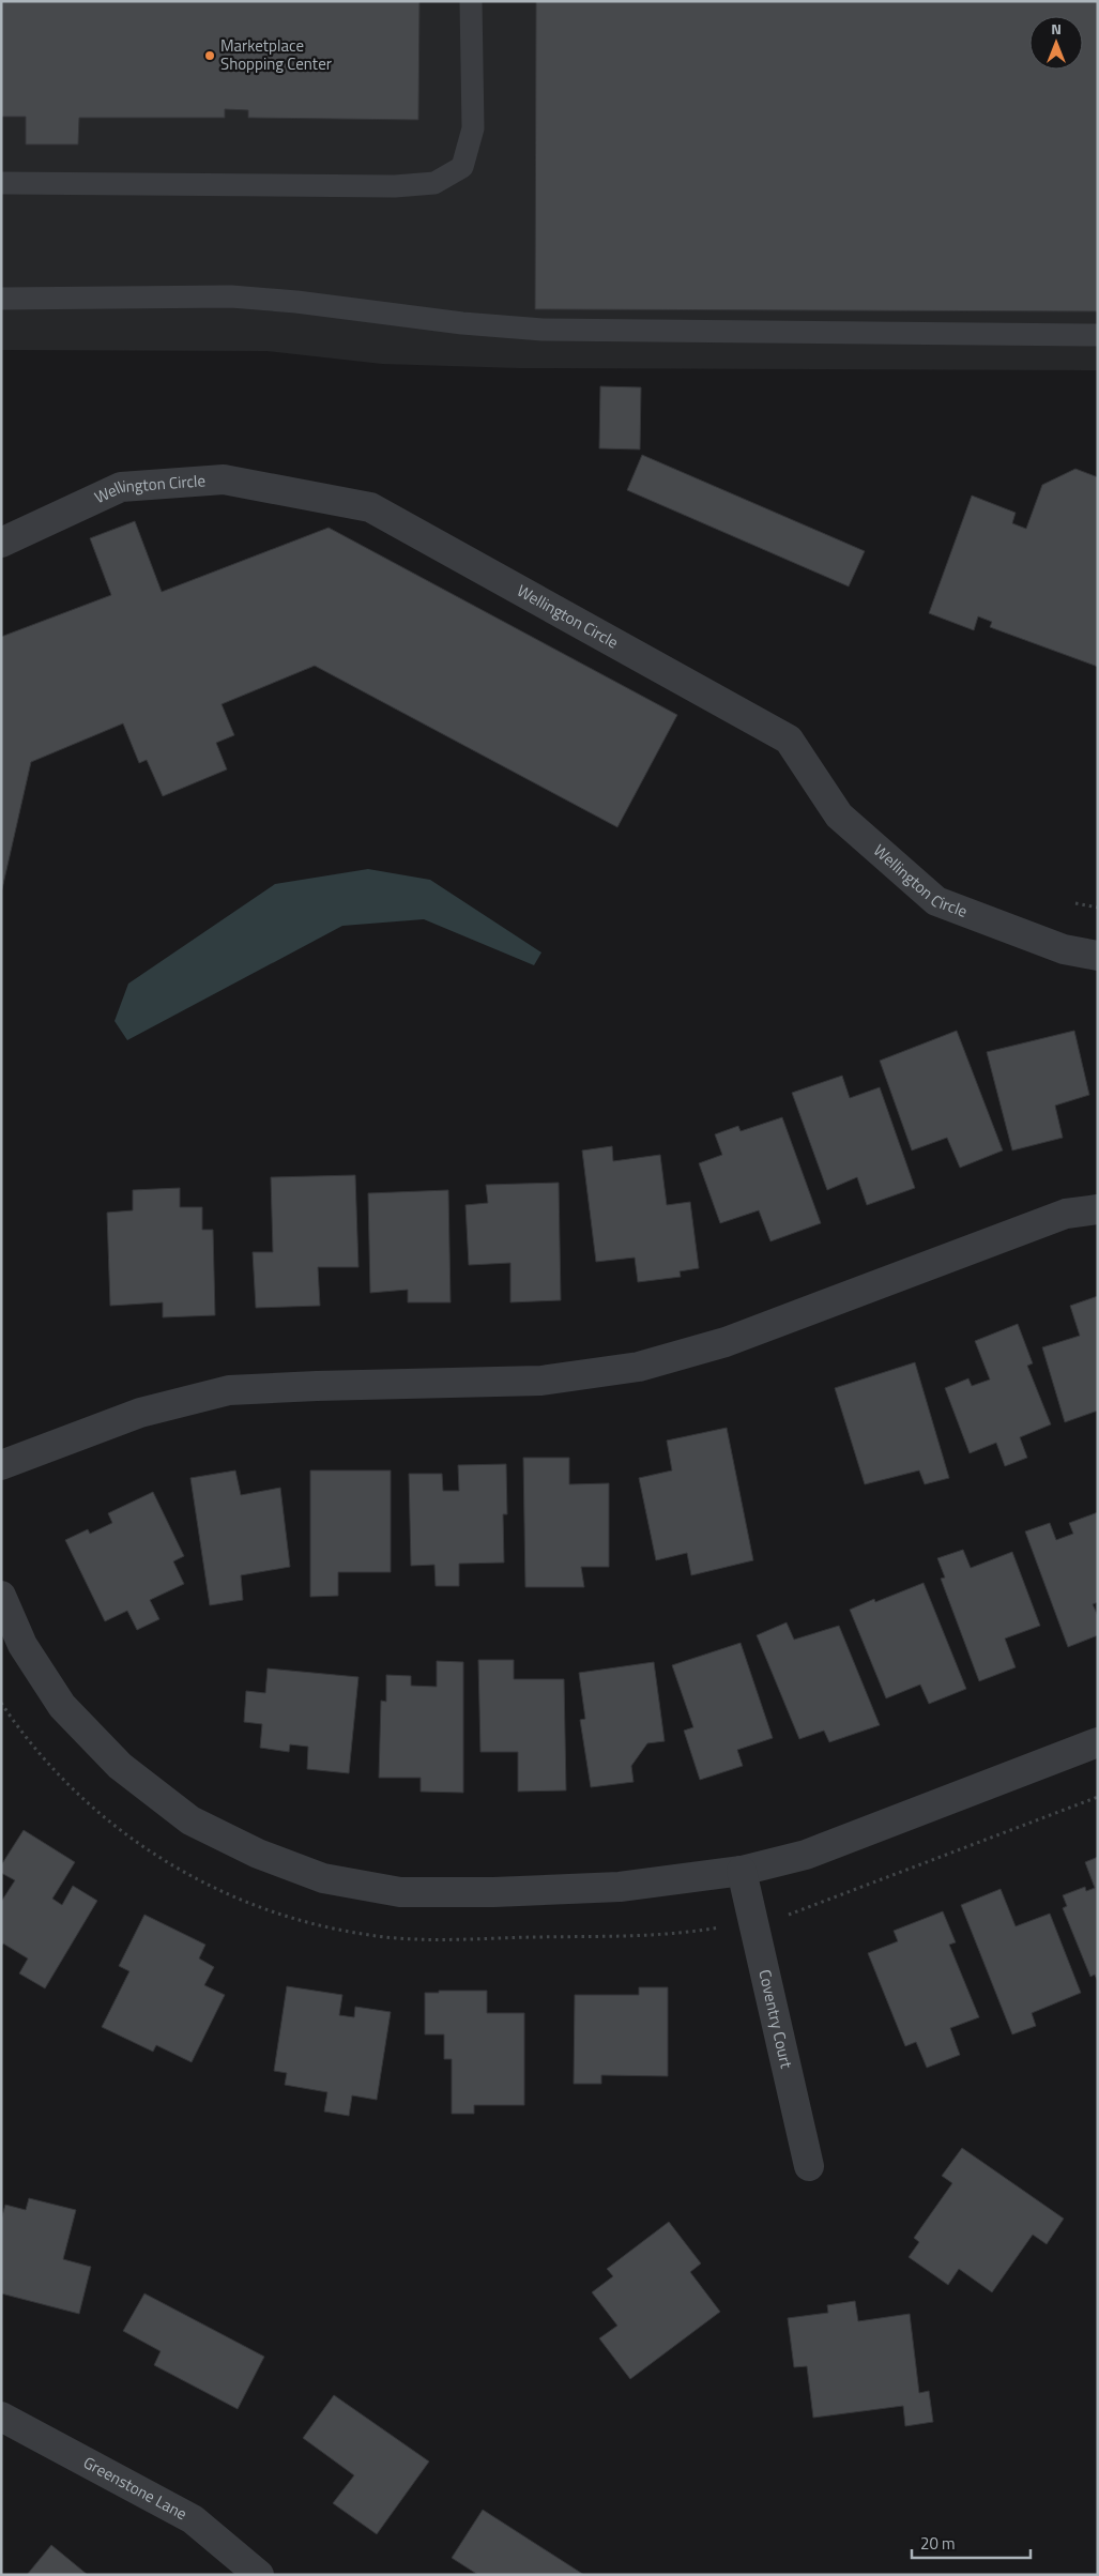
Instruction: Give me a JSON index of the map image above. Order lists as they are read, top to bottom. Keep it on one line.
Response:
{"streets":{"street":["Wellington Circle","Coventry Court","Greenstone Lane"]},"places":["Marketplace Shopping Center"],"scale_bar":"20 m","north":"top"}
